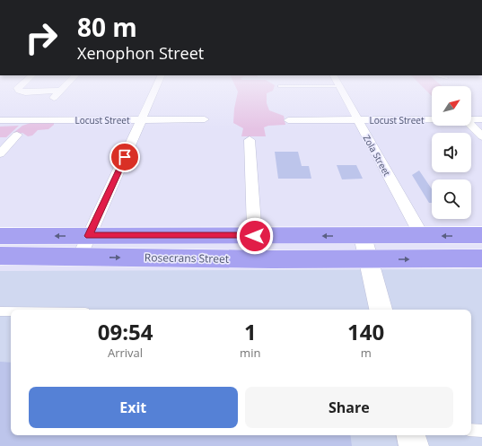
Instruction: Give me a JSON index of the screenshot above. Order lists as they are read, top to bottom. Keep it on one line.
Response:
{"streets":{"main road":["Rosecrans Street"],"street":["Locust Street","Zola Street"]},"crossings":[["Locust Street","Zola Street"],["Zola Street","Rosecrans Street"]],"north":"top right","page":{"turn":["80 m","Xenophon Street"],"eta":["09:54","Arrival","1","min","140","m"],"buttons":["Exit","Share"]}}
